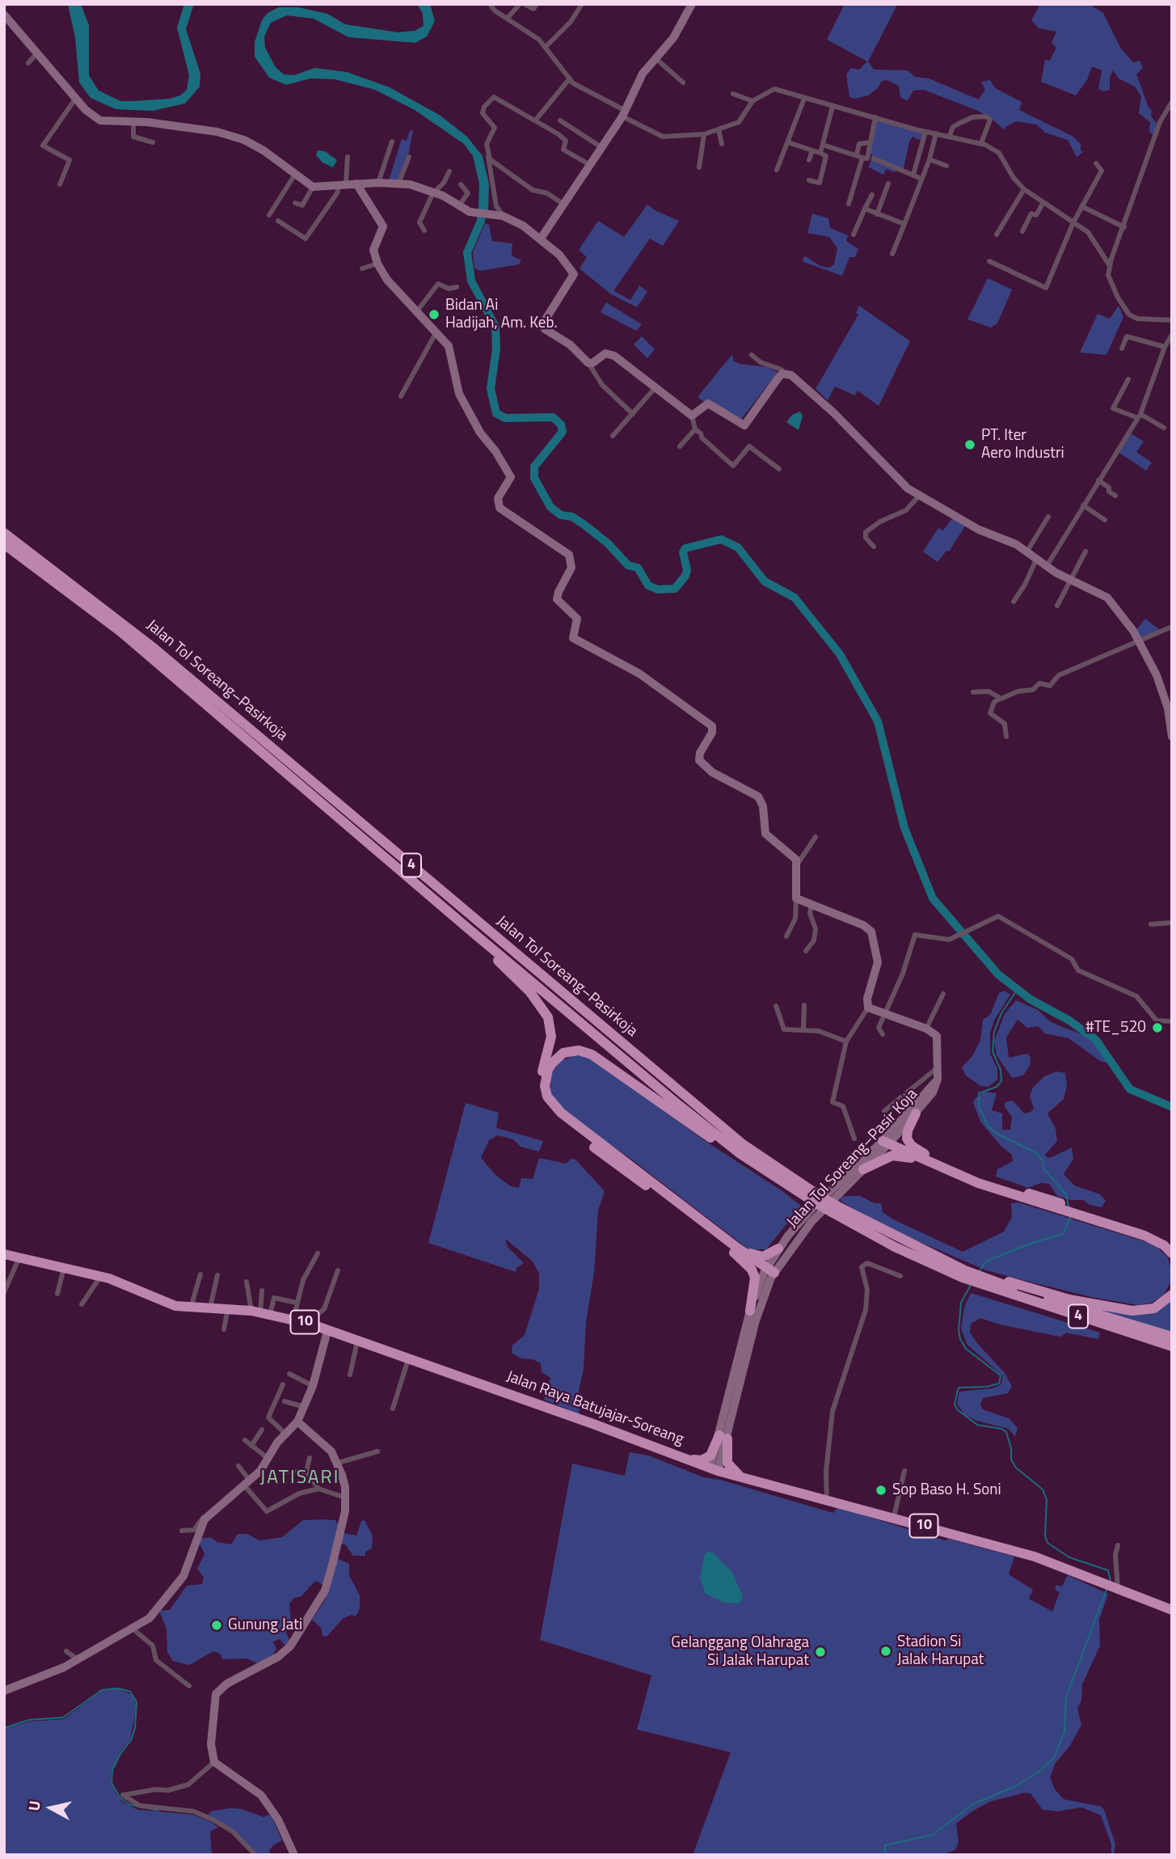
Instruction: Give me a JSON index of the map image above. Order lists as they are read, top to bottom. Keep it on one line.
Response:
{"streets":{"highway":["Jalan Tol Soreang–Pasirkoja","4","10","Jalan Raya Batujajar-Soreang"],"street":["Jalan Tol Soreang–Pasir Koja"]},"crossings":[["Jalan Tol Soreang–Pasirkoja","4"],["Jalan Tol Soreang–Pasir Koja","Jalan Raya Batujajar-Soreang"]],"districts":["JATISARI"],"places":["Bidan Ai Hadijah, Am. Keb.","PT. Iter Aero Industri","#TE_520","Sop Baso H. Soni","Gunung Jati","Stadion Si Jalak Harupat","Gelanggang Olahraga Si Jalak Harupat"],"north":"left"}
